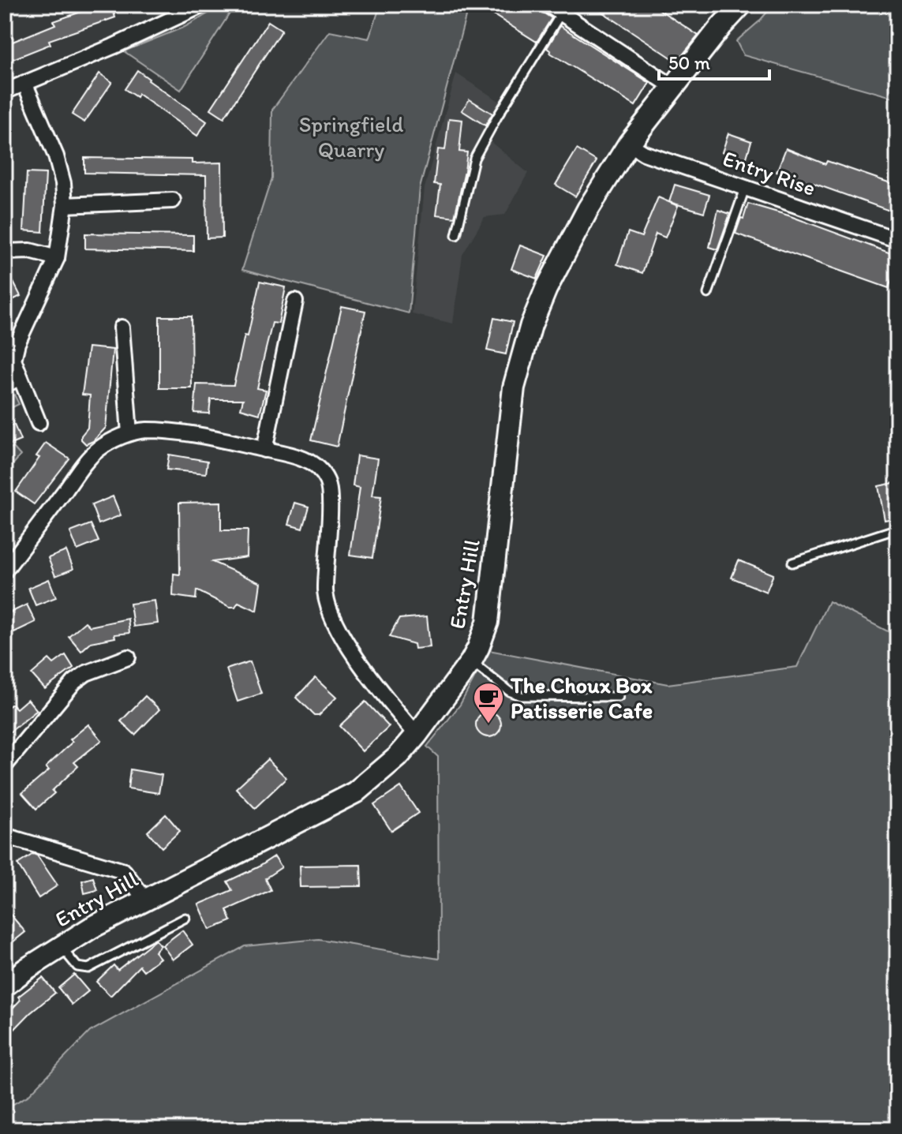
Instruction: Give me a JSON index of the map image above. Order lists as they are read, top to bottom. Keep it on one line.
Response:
{"streets":{"street":["Entry Rise","Entry Hill"]},"crossings":[["Entry Rise","Entry Hill"]],"parks":["Springfield Quarry"],"places":{"cafe":["The Choux Box Patisserie Cafe"]},"scale_bar":"50 m"}
